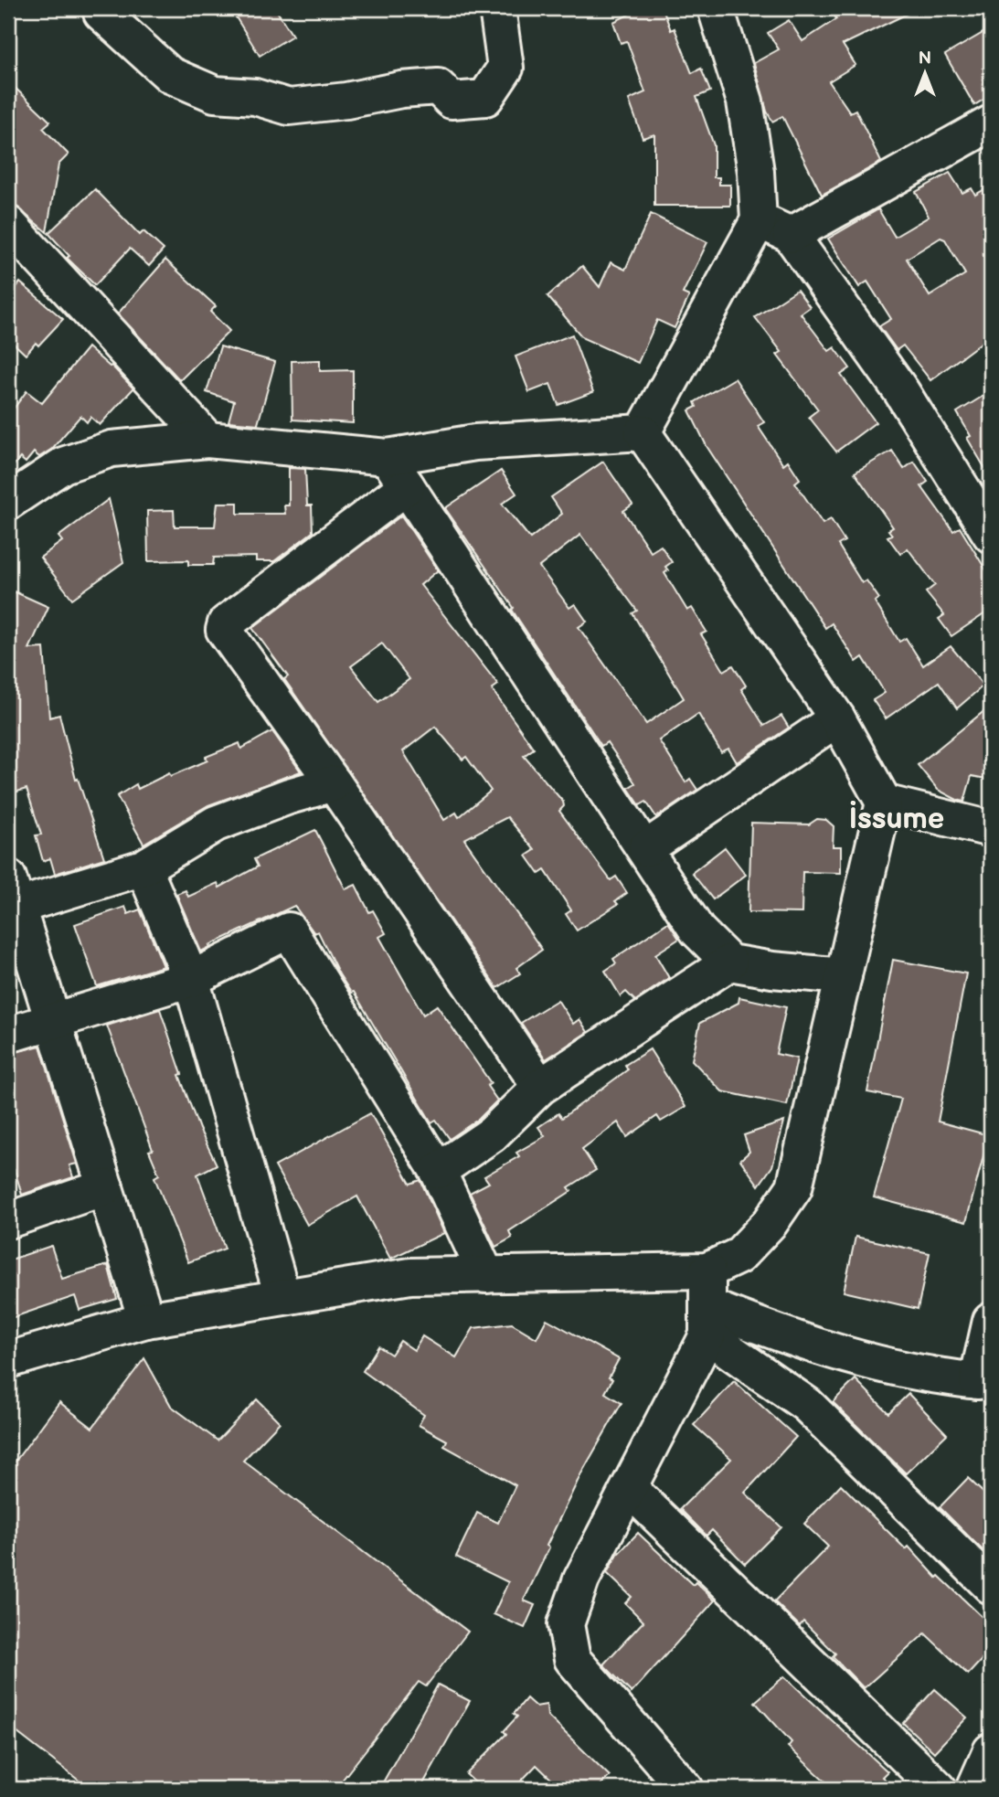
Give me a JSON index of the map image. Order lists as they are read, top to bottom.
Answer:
{
  "districts": ["İssume"],
  "north": "top"
}
